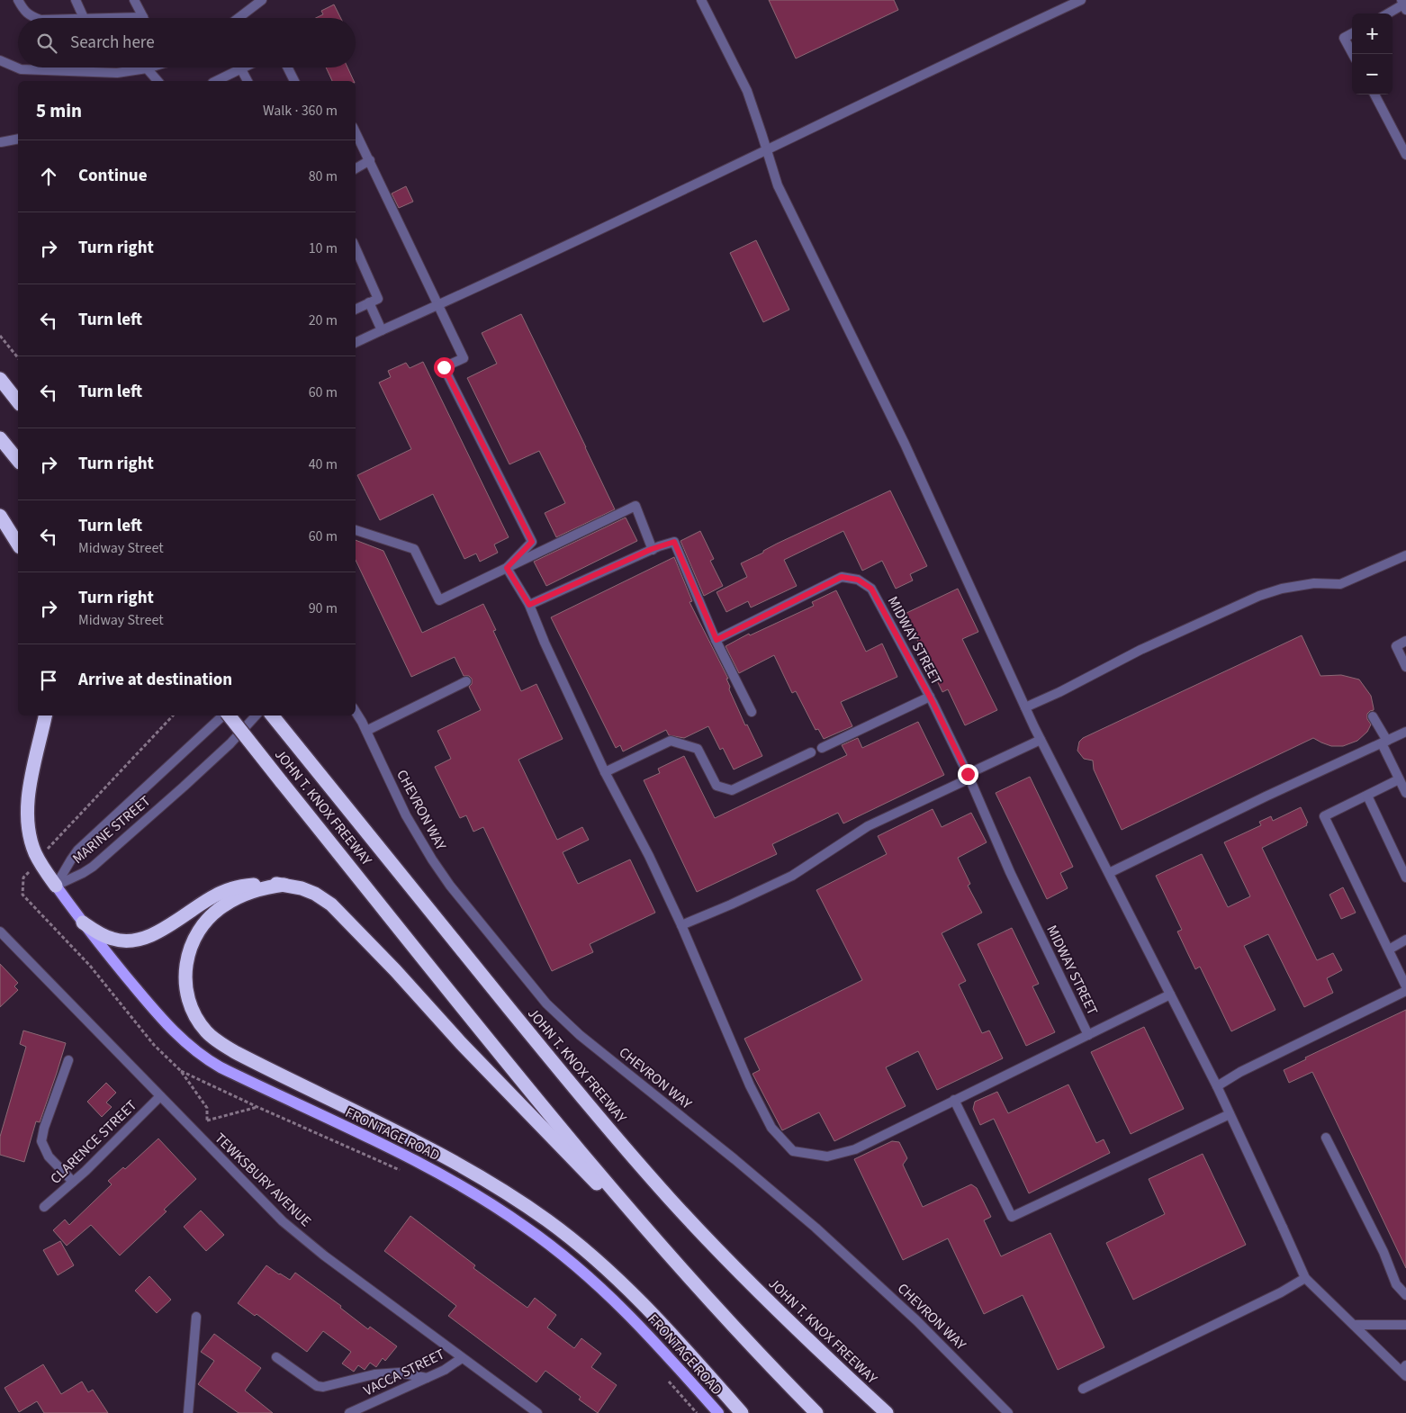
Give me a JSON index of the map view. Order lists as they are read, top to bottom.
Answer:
{
  "streets": {
    "highway": ["JOHN T. KNOX FREEWAY"],
    "main road": ["FRONTAGE ROAD"],
    "street": [
      "MIDWAY STREET",
      "CHEVRON WAY",
      "MARINE STREET",
      "CLARENCE STREET",
      "TEWKSBURY AVENUE",
      "VACCA STREET"
    ]
  },
  "crossings": [
    ["MARINE STREET", "FRONTAGE ROAD"],
    ["CLARENCE STREET", "TEWKSBURY AVENUE"],
    ["TEWKSBURY AVENUE", "VACCA STREET"]
  ],
  "page": {
    "map_buttons": ["+", "−"],
    "search": "Search here",
    "heading": ["5 min", "Walk · 360 m"],
    "list": [
      ["Continue", "80 m"],
      ["Turn right", "10 m"],
      ["Turn left", "20 m"],
      ["Turn left", "60 m"],
      ["Turn right", "40 m"],
      ["Turn left", "Midway Street", "60 m"],
      ["Turn right", "Midway Street", "90 m"],
      "Arrive at destination"
    ]
  }
}
